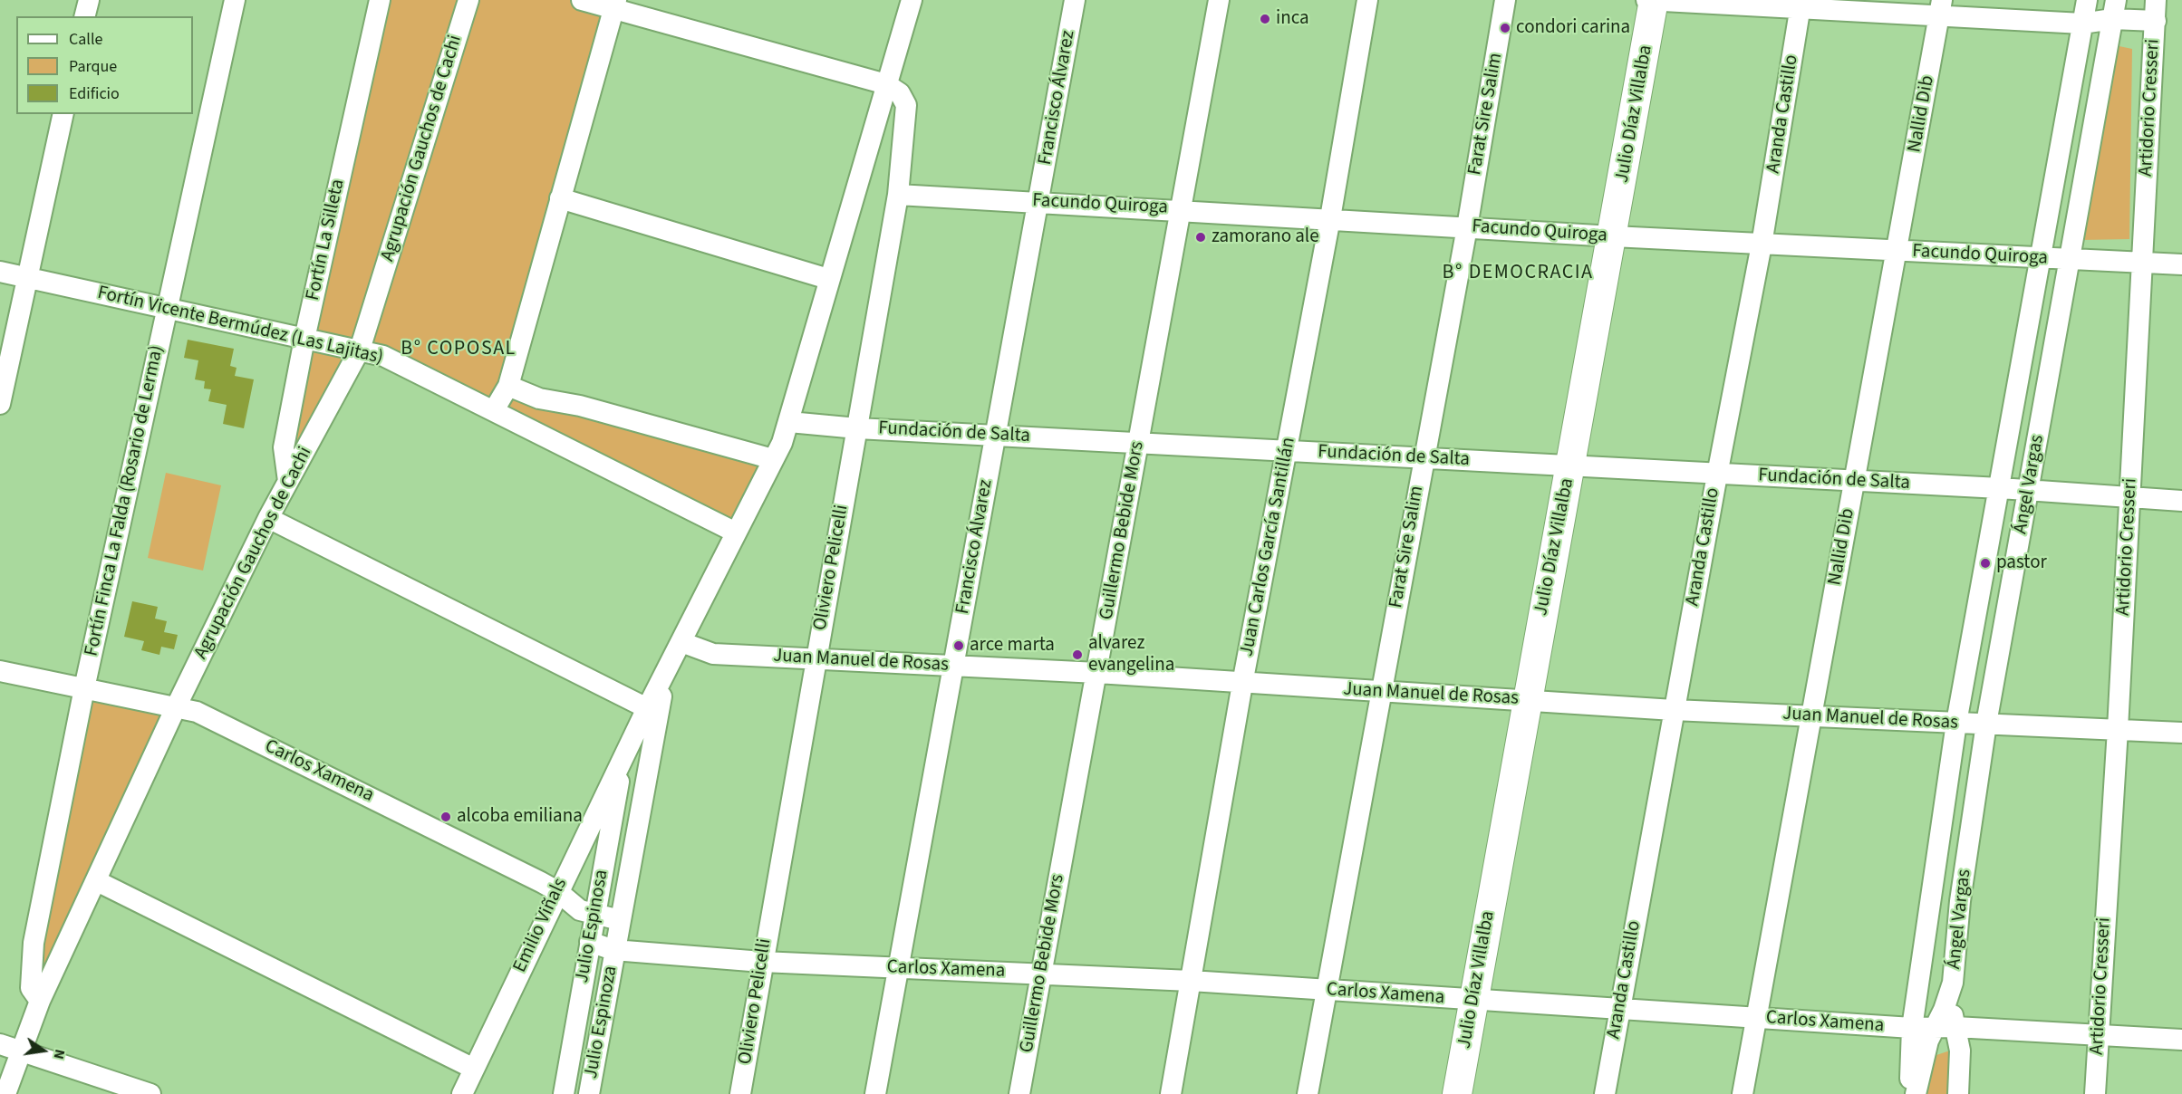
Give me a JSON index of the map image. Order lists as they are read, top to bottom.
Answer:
{
  "streets": {
    "street": [
      "Francisco Álvarez",
      "Artidorio Cresseri",
      "Farat Sire Salim",
      "Julio Díaz Villalba",
      "Aranda Castillo",
      "Nallid Dib",
      "Agrupación Gauchos de Cachi",
      "Facundo Quiroga",
      "Fortín La Silleta",
      "Fortín Vicente Bermúdez (Las Lajitas)",
      "Fundación de Salta",
      "Ángel Vargas",
      "Fortín Finca La Falda (Rosario de Lerma)",
      "Guillermo Bebide Mors",
      "Juan Carlos García Santillán",
      "Oliviero Pelicelli",
      "Juan Manuel de Rosas",
      "Carlos Xamena",
      "Emilio Viñals",
      "Julio Espinosa",
      "Julio Espinoza"
    ]
  },
  "crossings": [
    ["Francisco Álvarez", "Facundo Quiroga"],
    ["Francisco Álvarez", "Fundación de Salta"],
    ["Francisco Álvarez", "Juan Manuel de Rosas"],
    ["Francisco Álvarez", "Carlos Xamena"],
    ["Artidorio Cresseri", "Facundo Quiroga"],
    ["Artidorio Cresseri", "Fundación de Salta"],
    ["Artidorio Cresseri", "Juan Manuel de Rosas"],
    ["Artidorio Cresseri", "Carlos Xamena"],
    ["Farat Sire Salim", "Facundo Quiroga"],
    ["Farat Sire Salim", "Fundación de Salta"],
    ["Farat Sire Salim", "Juan Manuel de Rosas"],
    ["Farat Sire Salim", "Carlos Xamena"],
    ["Julio Díaz Villalba", "Facundo Quiroga"],
    ["Julio Díaz Villalba", "Fundación de Salta"],
    ["Julio Díaz Villalba", "Juan Manuel de Rosas"],
    ["Julio Díaz Villalba", "Carlos Xamena"],
    ["Aranda Castillo", "Facundo Quiroga"],
    ["Aranda Castillo", "Fundación de Salta"],
    ["Aranda Castillo", "Juan Manuel de Rosas"],
    ["Aranda Castillo", "Carlos Xamena"],
    ["Nallid Dib", "Facundo Quiroga"],
    ["Nallid Dib", "Fundación de Salta"],
    ["Nallid Dib", "Juan Manuel de Rosas"],
    ["Nallid Dib", "Carlos Xamena"],
    ["Agrupación Gauchos de Cachi", "Fortín La Silleta"],
    ["Agrupación Gauchos de Cachi", "Fortín Vicente Bermúdez (Las Lajitas)"],
    ["Agrupación Gauchos de Cachi", "Fortín Finca La Falda (Rosario de Lerma)"],
    ["Agrupación Gauchos de Cachi", "Carlos Xamena"],
    ["Facundo Quiroga", "Ángel Vargas"],
    ["Facundo Quiroga", "Guillermo Bebide Mors"],
    ["Facundo Quiroga", "Juan Carlos García Santillán"],
    ["Facundo Quiroga", "Oliviero Pelicelli"],
    ["Fortín La Silleta", "Fortín Vicente Bermúdez (Las Lajitas)"],
    ["Fortín Vicente Bermúdez (Las Lajitas)", "Fortín Finca La Falda (Rosario de Lerma)"],
    ["Fundación de Salta", "Ángel Vargas"],
    ["Fundación de Salta", "Guillermo Bebide Mors"],
    ["Fundación de Salta", "Juan Carlos García Santillán"],
    ["Fundación de Salta", "Oliviero Pelicelli"],
    ["Ángel Vargas", "Juan Manuel de Rosas"],
    ["Ángel Vargas", "Carlos Xamena"],
    ["Fortín Finca La Falda (Rosario de Lerma)", "Carlos Xamena"],
    ["Guillermo Bebide Mors", "Juan Manuel de Rosas"],
    ["Guillermo Bebide Mors", "Carlos Xamena"],
    ["Juan Carlos García Santillán", "Juan Manuel de Rosas"],
    ["Juan Carlos García Santillán", "Carlos Xamena"],
    ["Oliviero Pelicelli", "Juan Manuel de Rosas"],
    ["Oliviero Pelicelli", "Carlos Xamena"],
    ["Carlos Xamena", "Emilio Viñals"],
    ["Carlos Xamena", "Julio Espinosa"],
    ["Carlos Xamena", "Julio Espinoza"],
    ["Emilio Viñals", "Julio Espinosa"],
    ["Julio Espinosa", "Julio Espinoza"]
  ],
  "districts": ["B° DEMOCRACIA", "B° COPOSAL"],
  "places": [
    "inca",
    "condori carina",
    "zamorano ale",
    "pastor",
    "arce marta",
    "alvarez evangelina",
    "alcoba emiliana"
  ],
  "legend": ["Calle", "Parque", "Edificio"],
  "north": "right"
}
